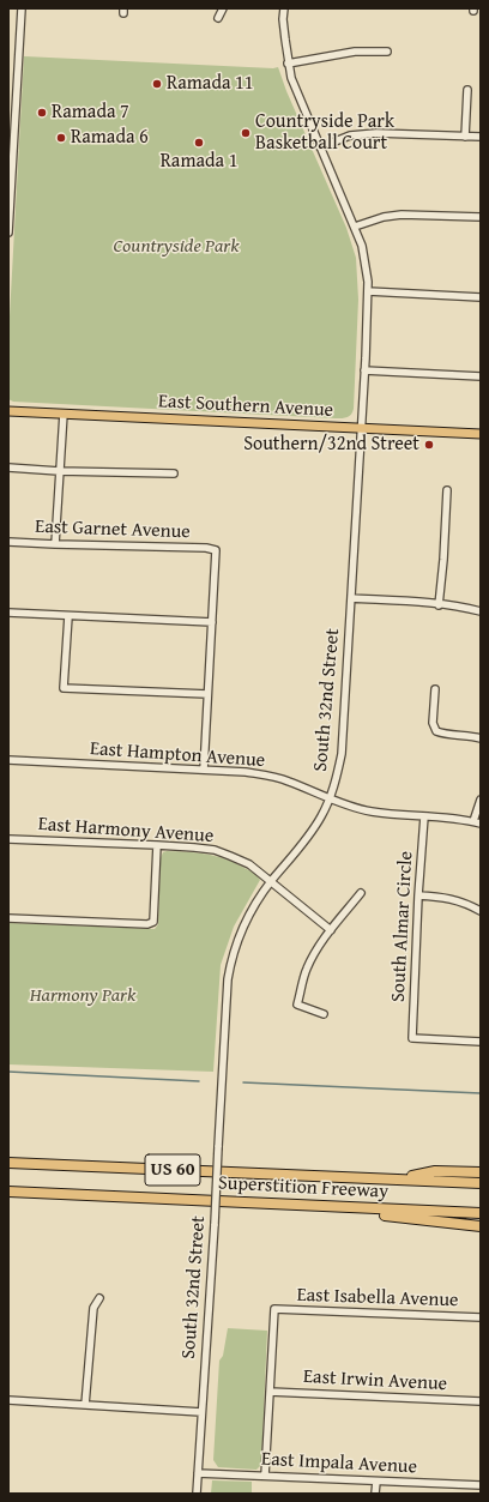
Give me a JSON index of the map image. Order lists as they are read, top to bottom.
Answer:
{
  "streets": {
    "highway": ["US 60", "Superstition Freeway"],
    "main road": ["East Southern Avenue"],
    "street": [
      "East Garnet Avenue",
      "South 32nd Street",
      "East Hampton Avenue",
      "East Harmony Avenue",
      "South Almar Circle",
      "East Isabella Avenue",
      "East Irwin Avenue",
      "East Impala Avenue"
    ]
  },
  "crossings": [
    ["East Southern Avenue", "South 32nd Street"],
    ["South 32nd Street", "East Hampton Avenue"],
    ["South 32nd Street", "East Harmony Avenue"],
    ["South 32nd Street", "East Impala Avenue"],
    ["East Hampton Avenue", "South Almar Circle"],
    ["East Isabella Avenue", "East Irwin Avenue"]
  ],
  "parks": ["Countryside Park", "Harmony Park"],
  "places": [
    "Ramada 11",
    "Ramada 7",
    "Countryside Park Basketball Court",
    "Ramada 6",
    "Ramada 1",
    "Southern/32nd Street"
  ]
}
